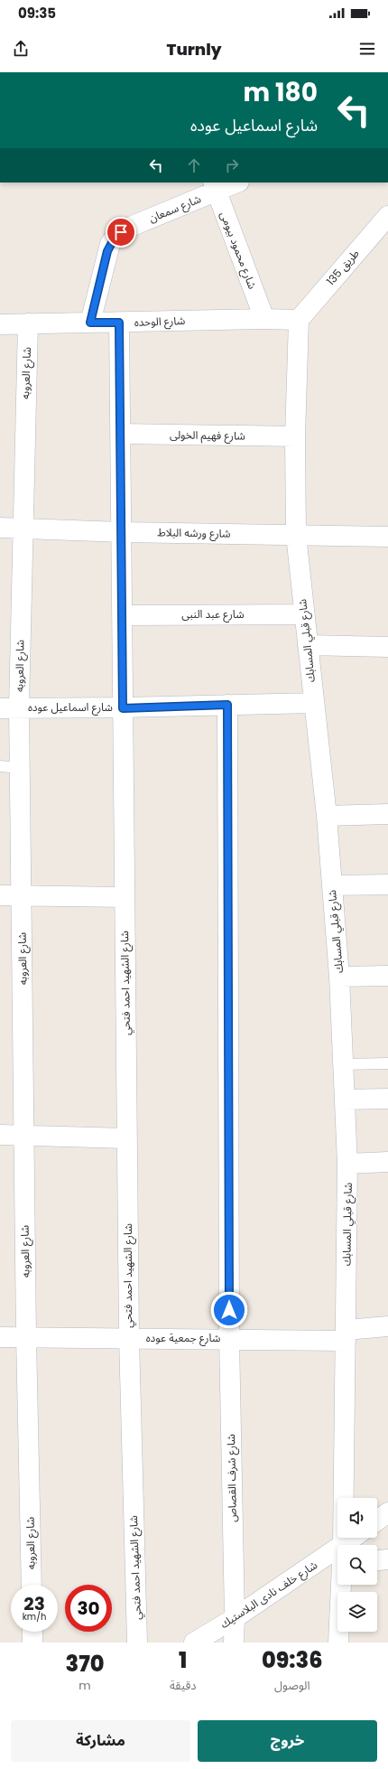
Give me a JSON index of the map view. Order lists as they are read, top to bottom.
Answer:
{
  "streets": {
    "street": [
      "شارع سمعان",
      "شارع محمود بيومى",
      "طريق 135",
      "شارع الوحده",
      "شارع العروبه",
      "شارع فهيم الخولى",
      "شارع ورشه البلاط",
      "شارع عبد النبى",
      "شارع قبلي المسابك",
      "شارع اسماعيل عوده",
      "شارع الشهيد احمد فتحي",
      "شارع جمعية عوده",
      "شارع شرف القصاص",
      "شارع خلف نادى البلاستيك"
    ]
  },
  "crossings": [
    ["شارع سمعان", "شارع محمود بيومى"],
    ["شارع سمعان", "شارع الوحده"],
    ["شارع محمود بيومى", "شارع الوحده"],
    ["طريق 135", "شارع الوحده"],
    ["طريق 135", "شارع قبلي المسابك"],
    ["شارع الوحده", "شارع العروبه"],
    ["شارع الوحده", "شارع قبلي المسابك"],
    ["شارع الوحده", "شارع الشهيد احمد فتحي"],
    ["شارع العروبه", "شارع ورشه البلاط"],
    ["شارع العروبه", "شارع اسماعيل عوده"],
    ["شارع العروبه", "شارع جمعية عوده"],
    ["شارع فهيم الخولى", "شارع قبلي المسابك"],
    ["شارع فهيم الخولى", "شارع الشهيد احمد فتحي"],
    ["شارع ورشه البلاط", "شارع قبلي المسابك"],
    ["شارع ورشه البلاط", "شارع الشهيد احمد فتحي"],
    ["شارع عبد النبى", "شارع قبلي المسابك"],
    ["شارع عبد النبى", "شارع الشهيد احمد فتحي"],
    ["شارع قبلي المسابك", "شارع اسماعيل عوده"],
    ["شارع قبلي المسابك", "شارع جمعية عوده"],
    ["شارع اسماعيل عوده", "شارع الشهيد احمد فتحي"],
    ["شارع اسماعيل عوده", "شارع شرف القصاص"],
    ["شارع الشهيد احمد فتحي", "شارع جمعية عوده"],
    ["شارع جمعية عوده", "شارع شرف القصاص"],
    ["شارع شرف القصاص", "شارع خلف نادى البلاستيك"]
  ],
  "page": {
    "status": "09:35",
    "header": "Turnly",
    "turn": ["180 m", "شارع اسماعيل عوده"],
    "speed": "23 km/h",
    "limit": "30",
    "eta": [
      "09:36",
      "الوصول",
      "1",
      "دقيقة",
      "370",
      "m"
    ],
    "buttons": ["خروج", "مشاركة"]
  }
}
